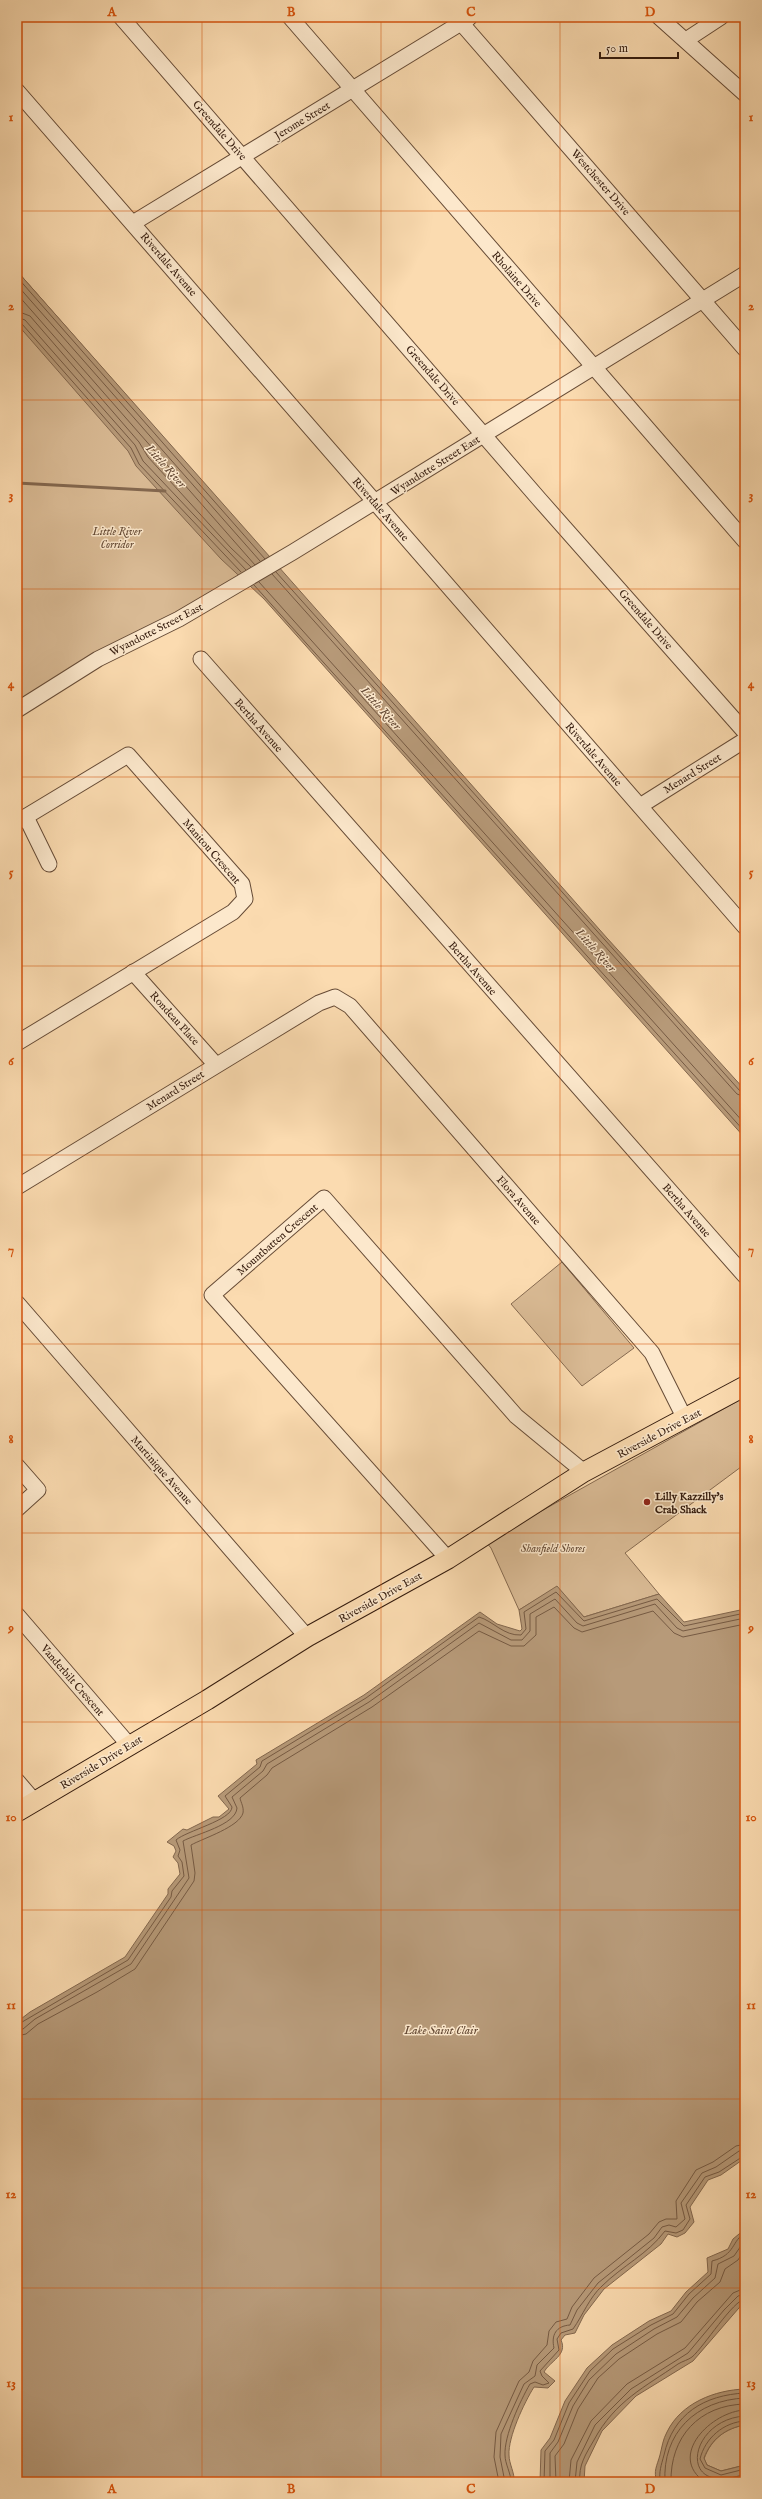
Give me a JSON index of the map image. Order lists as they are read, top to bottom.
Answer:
{
  "streets": {
    "main road": ["Riverside Drive East"],
    "street": [
      "Jerome Street",
      "Greendale Drive",
      "Westchester Drive",
      "Riverdale Avenue",
      "Rholaine Drive",
      "Wyandotte Street East",
      "Bertha Avenue",
      "Menard Street",
      "Manitou Crescent",
      "Rondeau Place",
      "Flora Avenue",
      "Mountbatten Crescent",
      "Martinique Avenue",
      "Vanderbilt Crescent"
    ]
  },
  "crossings": [
    ["Jerome Street", "Greendale Drive"],
    ["Jerome Street", "Westchester Drive"],
    ["Jerome Street", "Riverdale Avenue"],
    ["Jerome Street", "Rholaine Drive"],
    ["Greendale Drive", "Wyandotte Street East"],
    ["Westchester Drive", "Wyandotte Street East"],
    ["Riverdale Avenue", "Wyandotte Street East"],
    ["Riverdale Avenue", "Menard Street"],
    ["Rholaine Drive", "Wyandotte Street East"],
    ["Menard Street", "Rondeau Place"],
    ["Menard Street", "Flora Avenue"],
    ["Manitou Crescent", "Rondeau Place"],
    ["Flora Avenue", "Riverside Drive East"],
    ["Mountbatten Crescent", "Riverside Drive East"],
    ["Riverside Drive East", "Martinique Avenue"],
    ["Riverside Drive East", "Vanderbilt Crescent"]
  ],
  "water": ["Little River", "Lake Saint Clair"],
  "parks": ["Little River Corridor", "Shanfield Shores"],
  "places": ["Lilly Kazzilly's Crab Shack"],
  "scale_bar": "50 m",
  "grid": {
    "columns": [
      "A",
      "B",
      "C",
      "D"
    ],
    "rows": [
      "1",
      "2",
      "3",
      "4",
      "5",
      "6",
      "7",
      "8",
      "9",
      "10",
      "11",
      "12",
      "13"
    ]
  }
}
